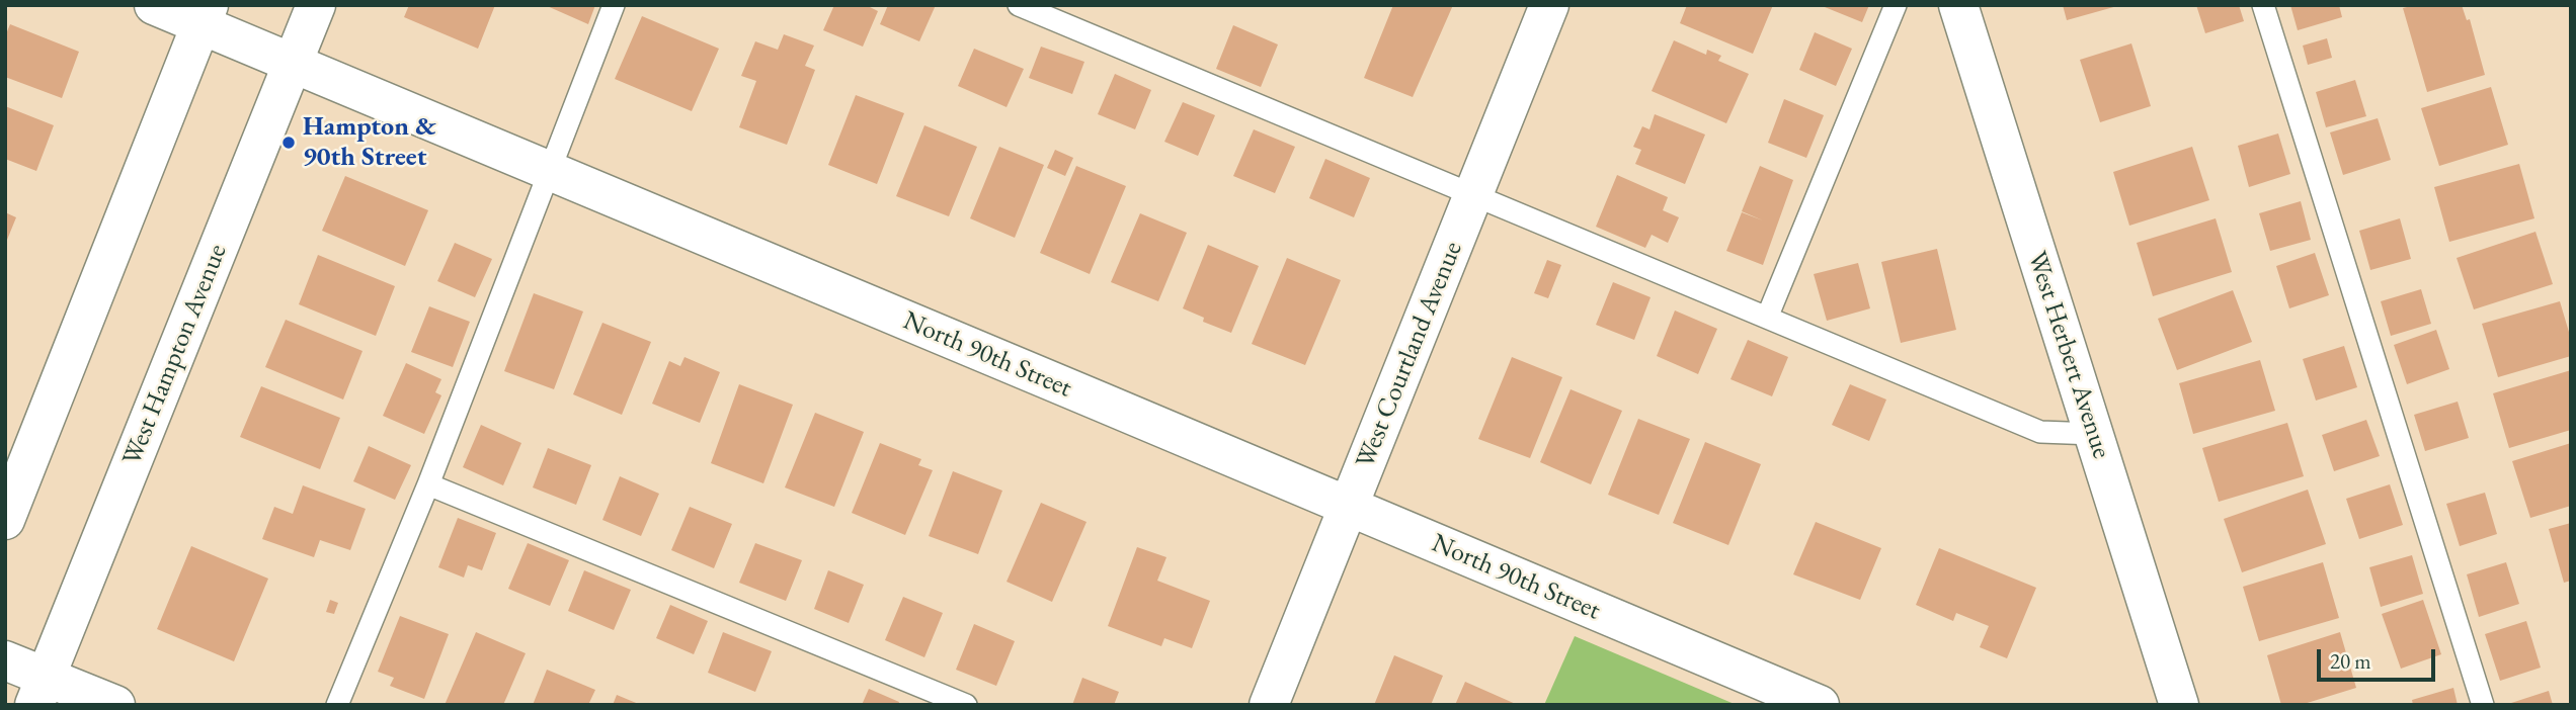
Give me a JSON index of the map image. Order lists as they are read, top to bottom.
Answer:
{
  "streets": {
    "street": [
      "West Hampton Avenue",
      "North 90th Street",
      "West Courtland Avenue",
      "West Herbert Avenue"
    ]
  },
  "crossings": [
    ["West Hampton Avenue", "North 90th Street"],
    ["North 90th Street", "West Courtland Avenue"]
  ],
  "places": ["Hampton & 90th Street"],
  "scale_bar": "20 m"
}
